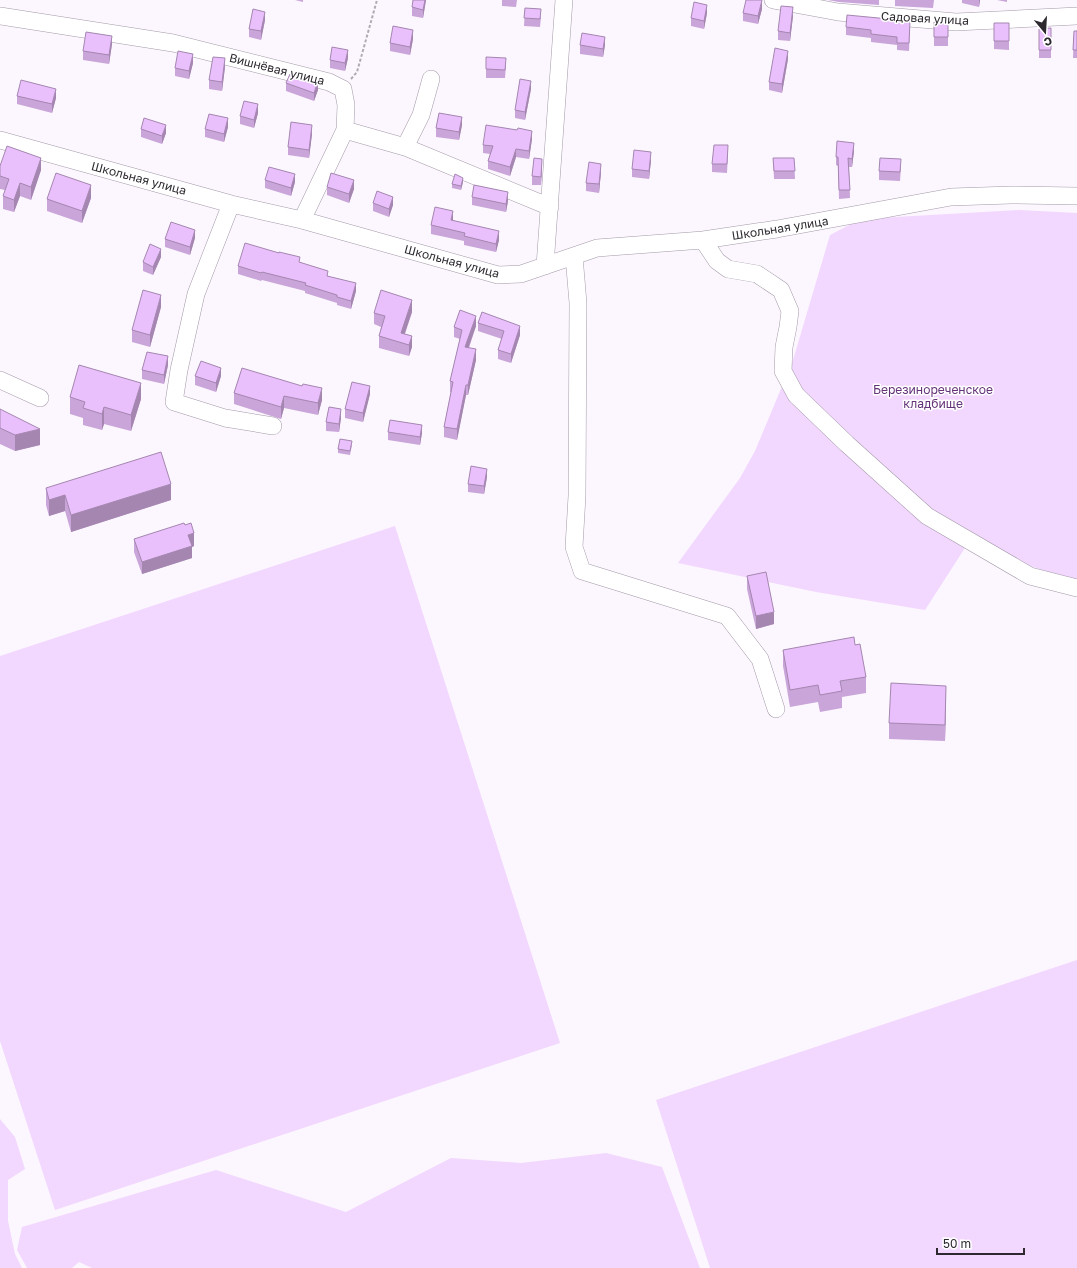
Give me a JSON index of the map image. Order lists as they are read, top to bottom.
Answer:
{
  "streets": {
    "street": ["Садовая улица", "Вишнёвая улица", "Школьная улица"]
  },
  "parks": ["Березинореченское кладбище"],
  "scale_bar": "50 m",
  "north": "bottom"
}
